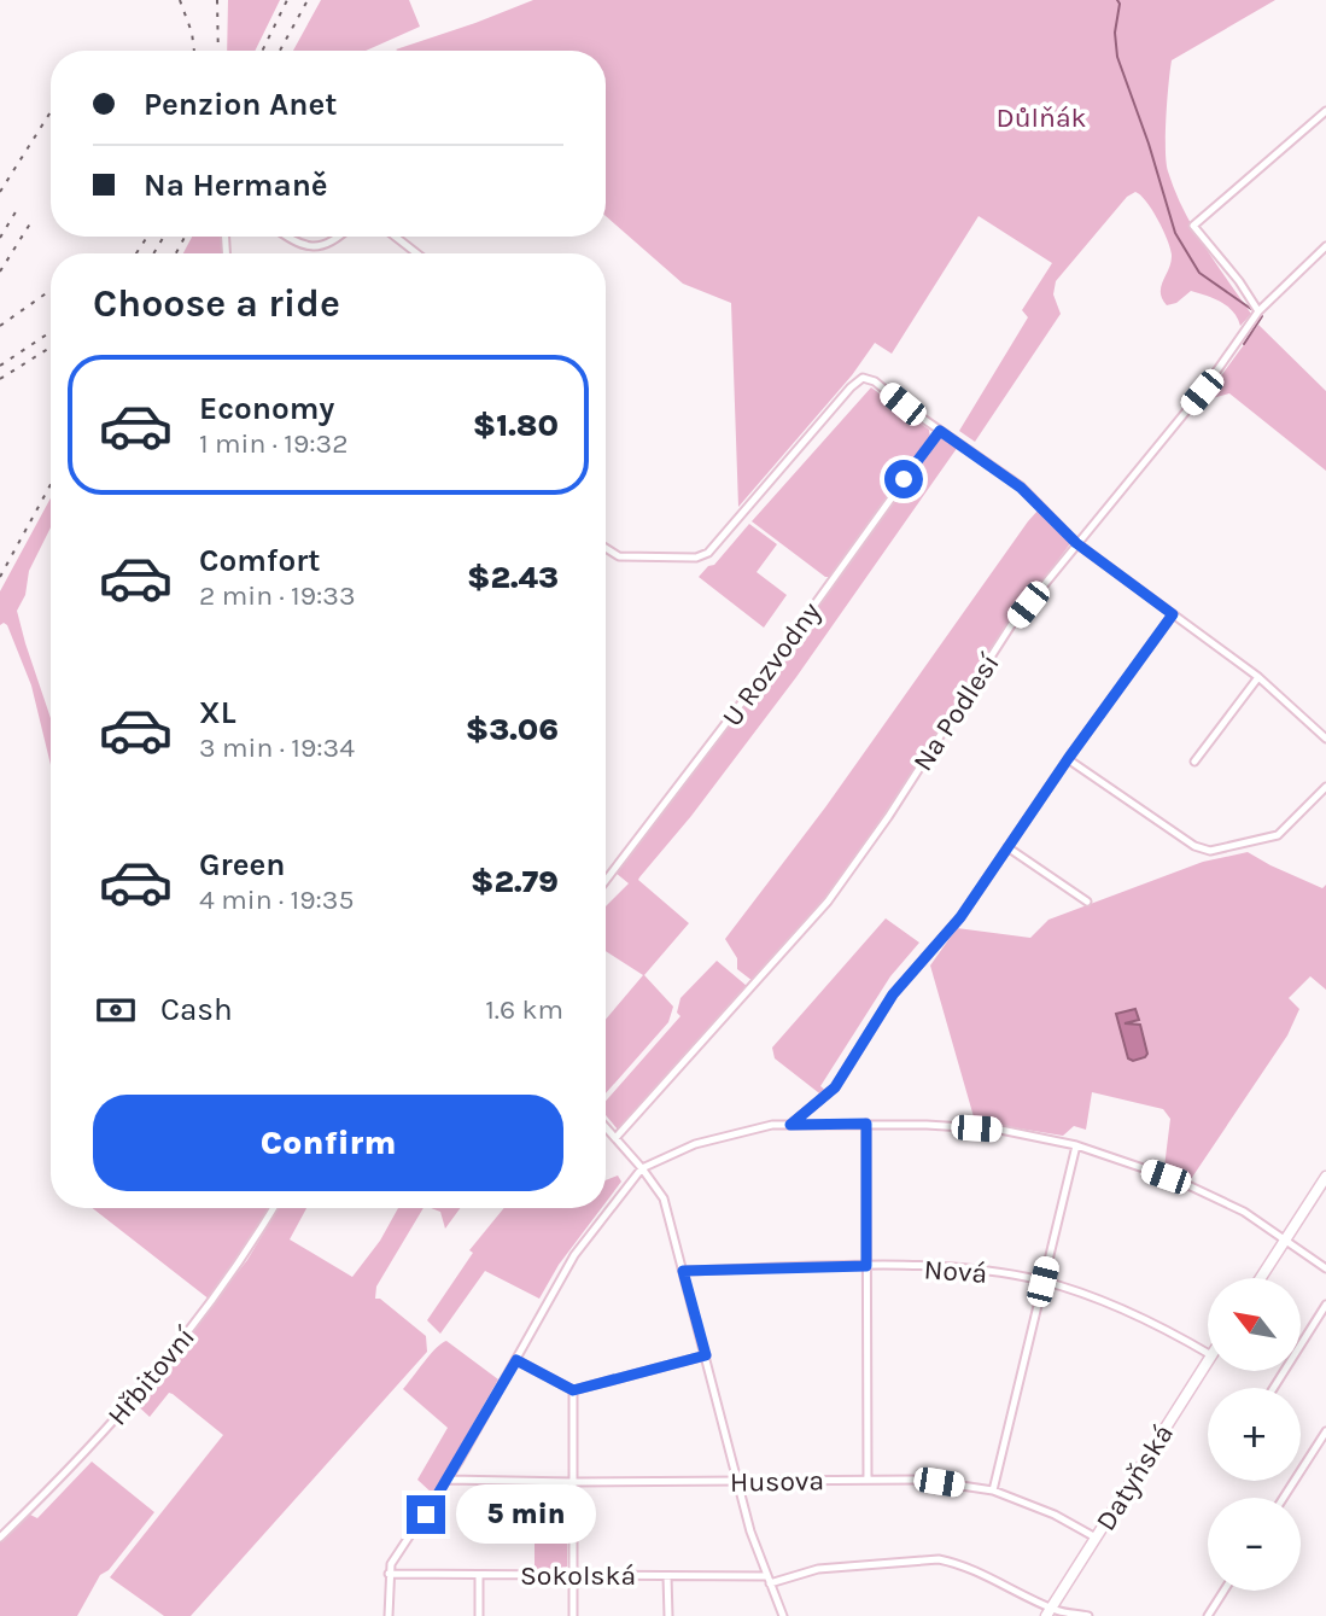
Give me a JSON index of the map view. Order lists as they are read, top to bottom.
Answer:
{
  "streets": {
    "main road": ["Datyňská"],
    "street": [
      "U Rozvodny",
      "Na Podlesí",
      "Nová",
      "Hřbitovní",
      "Husova",
      "Sokolská"
    ]
  },
  "crossings": [
    ["Datyňská", "Husova"],
    ["Datyňská", "Sokolská"]
  ],
  "parks": ["Důlňák"],
  "north": "top left",
  "page": {
    "banner": ["Penzion Anet", "Na Hermaně"],
    "heading": "Choose a ride",
    "list": [
      {
        "name": "Economy",
        "note": "1 min · 19:32",
        "value": "$1.80"
      },
      {
        "name": "Comfort",
        "note": "2 min · 19:33",
        "value": "$2.43"
      },
      {
        "name": "XL",
        "note": "3 min · 19:34",
        "value": "$3.06"
      },
      {
        "name": "Green",
        "note": "4 min · 19:35",
        "value": "$2.79"
      }
    ],
    "pay": ["Cash", "1.6 km"],
    "buttons": "Confirm",
    "map_buttons": ["+", "−"],
    "bubble": "5 min"
  }
}
